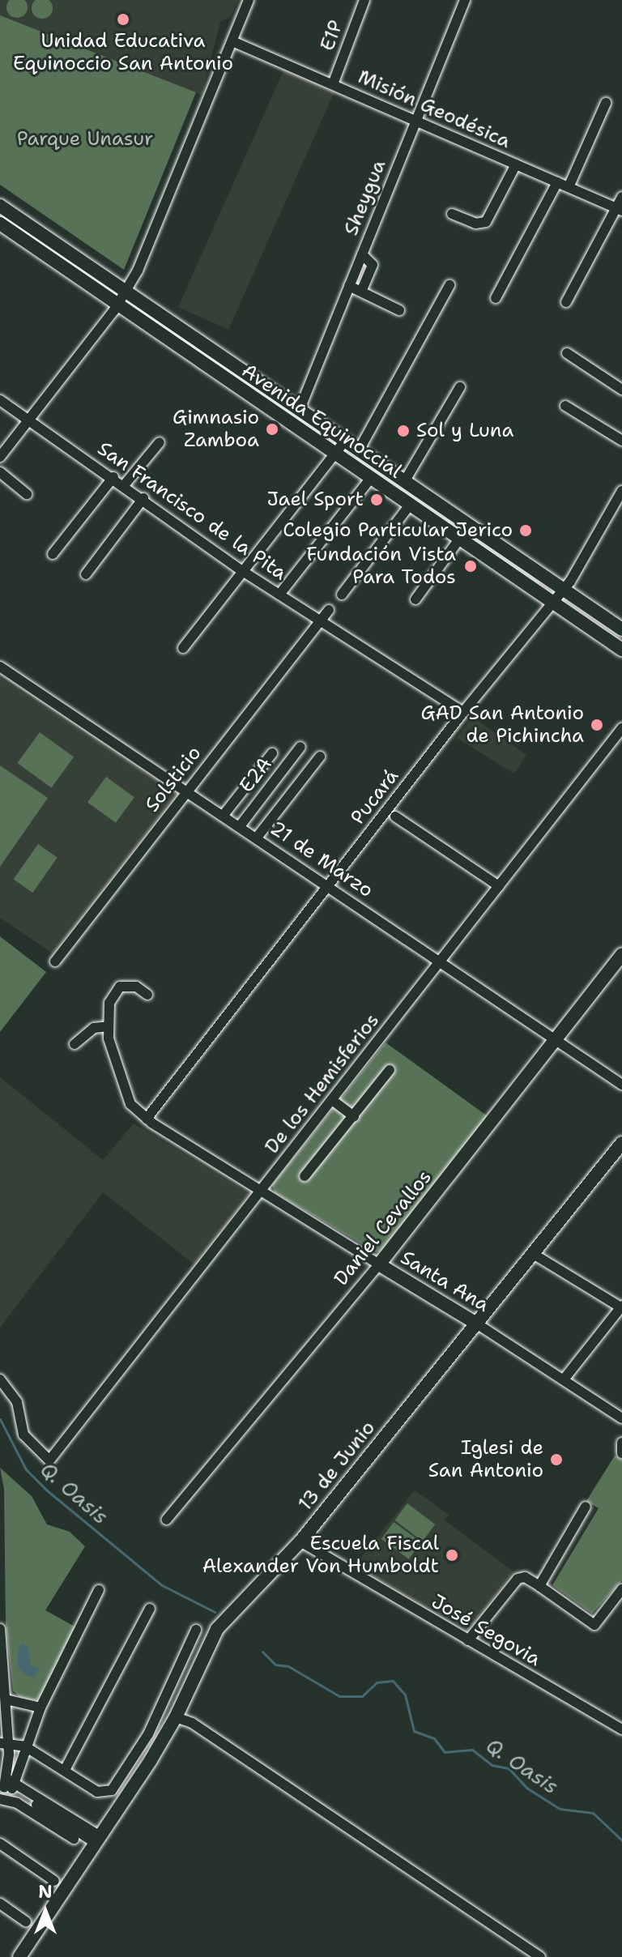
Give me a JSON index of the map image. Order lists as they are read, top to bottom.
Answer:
{
  "streets": {
    "main road": [
      "Avenida Equinoccial",
      "Daniel Cevallos",
      "Santa Ana",
      "13 de Junio"
    ],
    "street": [
      "E1P",
      "Misión Geodésica",
      "Sheygua",
      "San Francisco de la Pita",
      "E2A",
      "Solsticio",
      "Pucará",
      "21 de Marzo",
      "De los Hemisferios",
      "José Segovia"
    ]
  },
  "crossings": [
    ["E1P", "Misión Geodésica"],
    ["Misión Geodésica", "Sheygua"],
    ["Sheygua", "Avenida Equinoccial"],
    ["Avenida Equinoccial", "Pucará"],
    ["San Francisco de la Pita", "Solsticio"],
    ["San Francisco de la Pita", "Pucará"],
    ["E2A", "21 de Marzo"],
    ["Solsticio", "21 de Marzo"],
    ["Pucará", "21 de Marzo"],
    ["Pucará", "Santa Ana"],
    ["21 de Marzo", "De los Hemisferios"],
    ["21 de Marzo", "Daniel Cevallos"],
    ["De los Hemisferios", "Santa Ana"],
    ["Daniel Cevallos", "Santa Ana"],
    ["Santa Ana", "13 de Junio"],
    ["13 de Junio", "José Segovia"]
  ],
  "water": ["Q. Oasis"],
  "parks": ["Parque Unasur"],
  "places": [
    "Unidad Educativa Equinoccio San Antonio",
    "Gimnasio Zamboa",
    "Sol y Luna",
    "Jael Sport",
    "Colegio Particular Jerico",
    "Fundación Vista Para Todos",
    "GAD San Antonio de Pichincha",
    "Iglesi de San Antonio",
    "Escuela Fiscal Alexander Von Humboldt"
  ],
  "north": "top"
}
